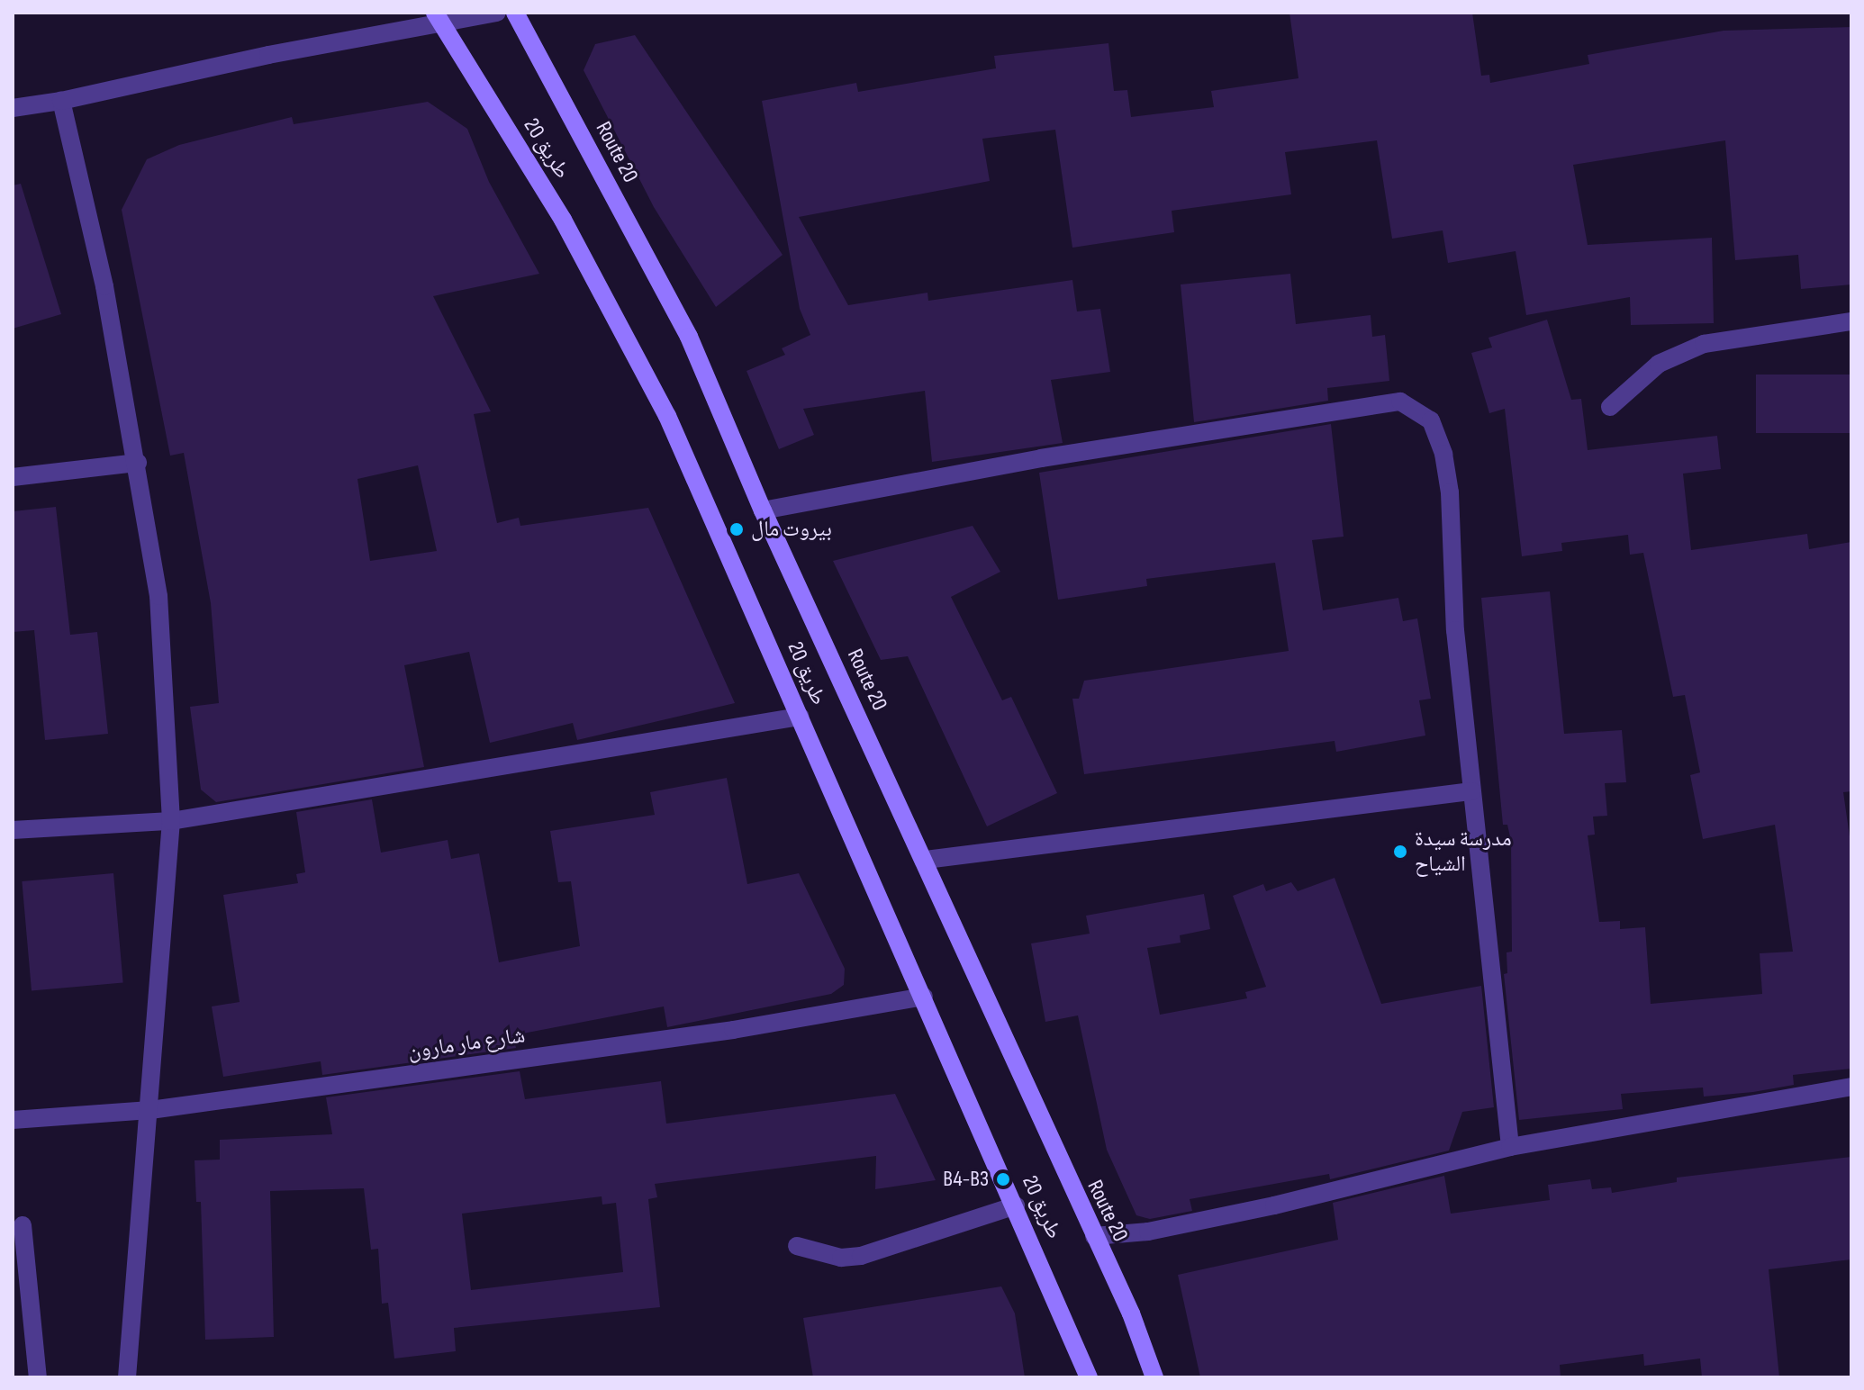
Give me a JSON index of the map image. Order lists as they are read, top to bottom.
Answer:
{
  "streets": {
    "main road": ["طريق 20", "Route 20"],
    "street": ["شارع مار مارون"]
  },
  "crossings": [
    ["طريق 20", "شارع مار مارون"]
  ],
  "places": ["بیروت مال", "مدرسة سيدة الشياح", "B4-B3"]
}
